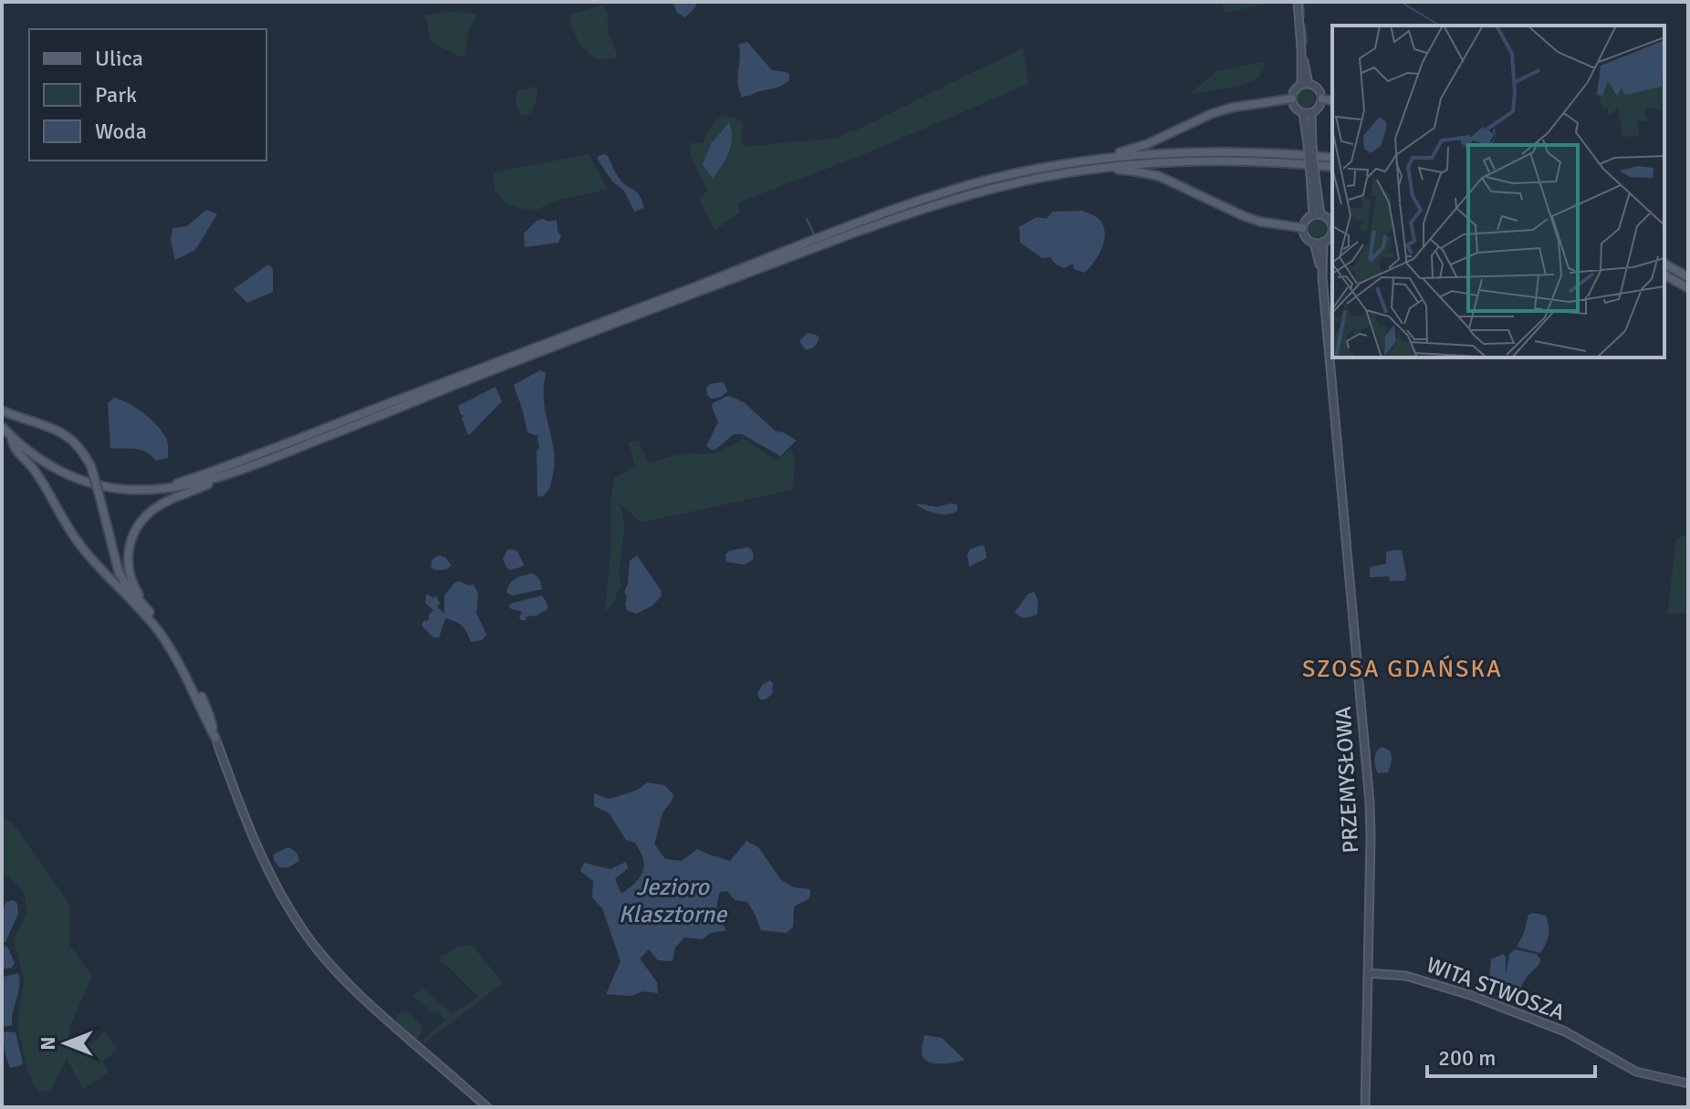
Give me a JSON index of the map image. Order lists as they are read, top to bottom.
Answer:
{
  "streets": {
    "main road": ["PRZEMYSŁOWA", "WITA STWOSZA"]
  },
  "crossings": [
    ["PRZEMYSŁOWA", "WITA STWOSZA"]
  ],
  "districts": ["SZOSA GDAŃSKA"],
  "water": ["Jezioro Klasztorne"],
  "legend": ["Ulica", "Park", "Woda"],
  "scale_bar": "200 m",
  "north": "left"
}
